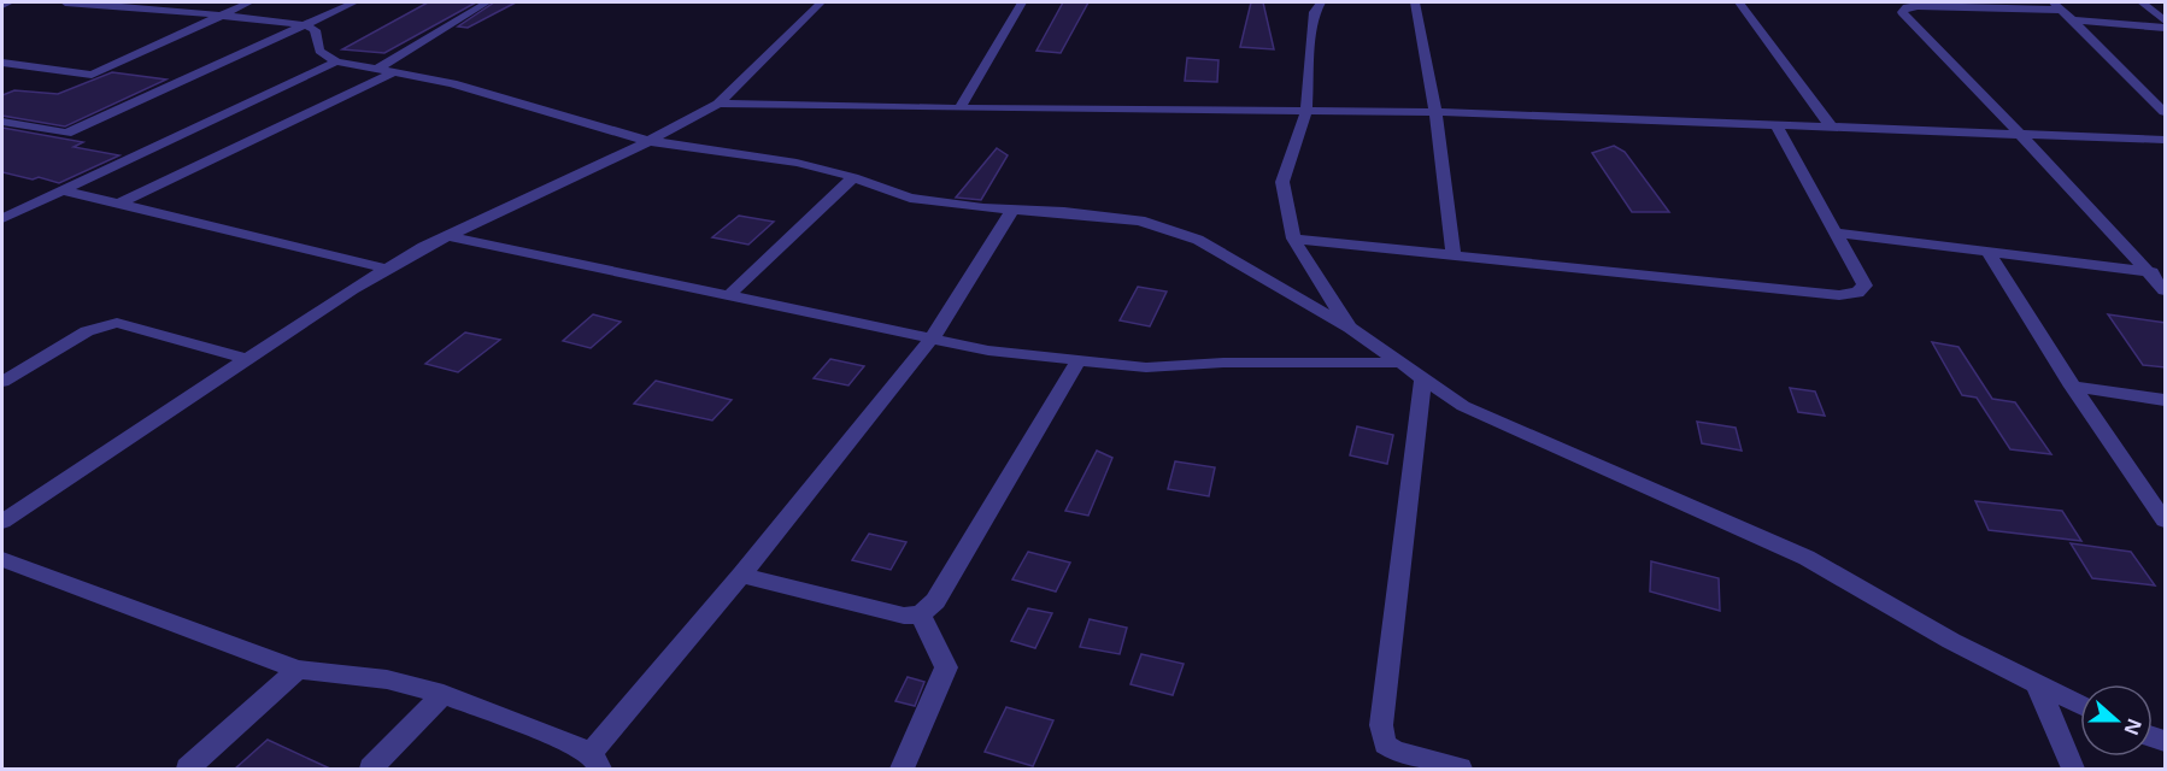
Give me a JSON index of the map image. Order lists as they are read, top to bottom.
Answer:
{
  "north": "right"
}
